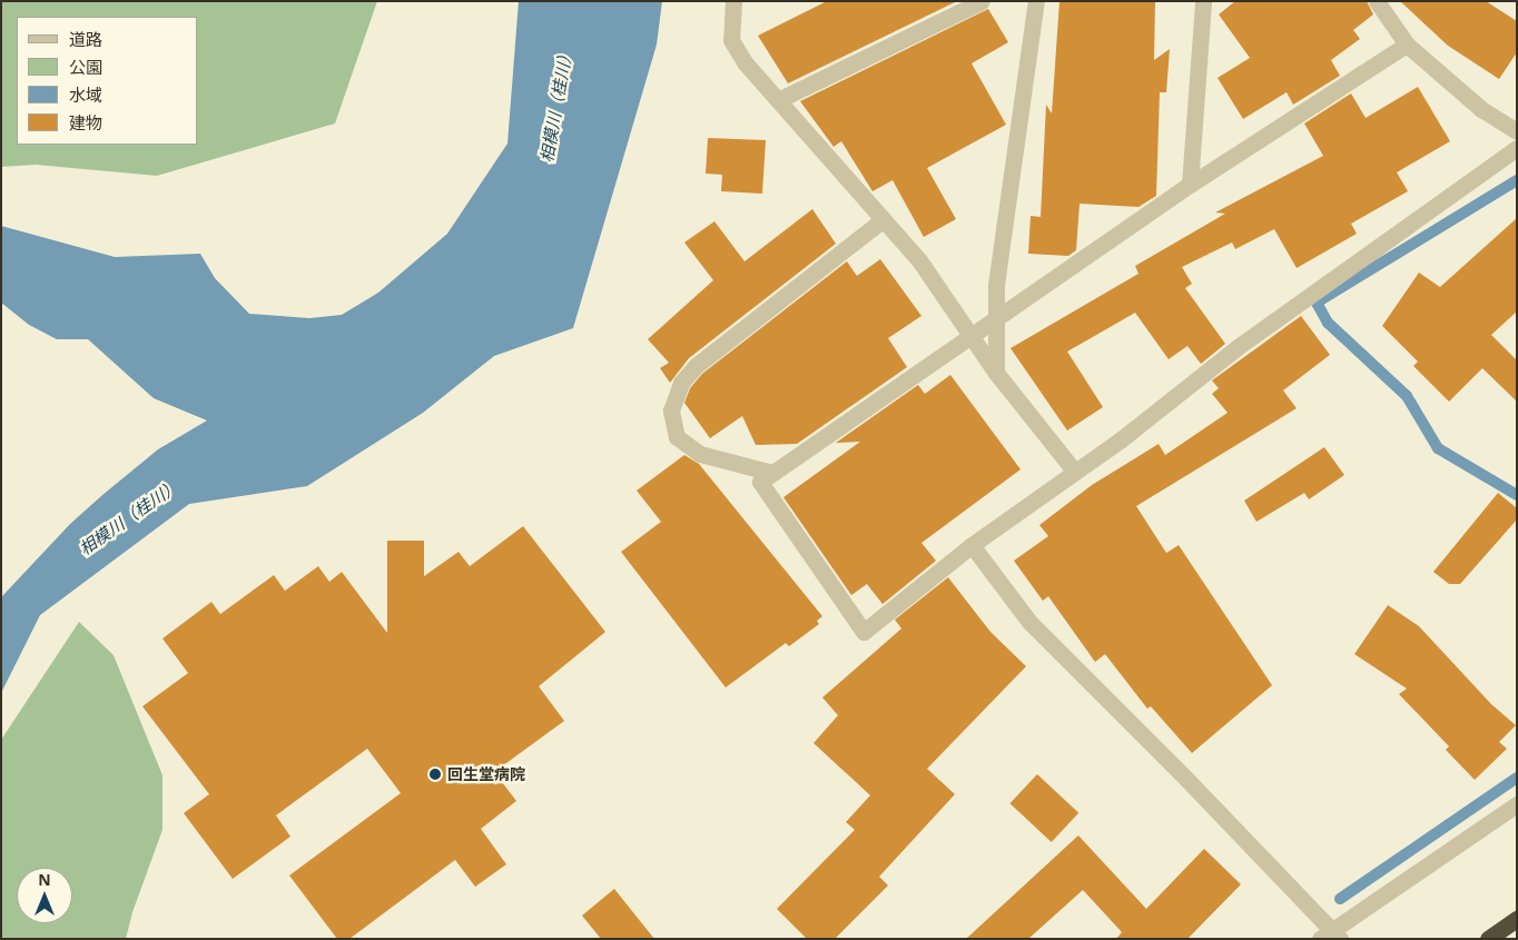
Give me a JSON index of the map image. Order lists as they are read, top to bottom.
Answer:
{
  "water": ["相模川（桂川）"],
  "places": ["回生堂病院"],
  "legend": [
    "道路",
    "公園",
    "水域",
    "建物"
  ],
  "north": "top"
}
